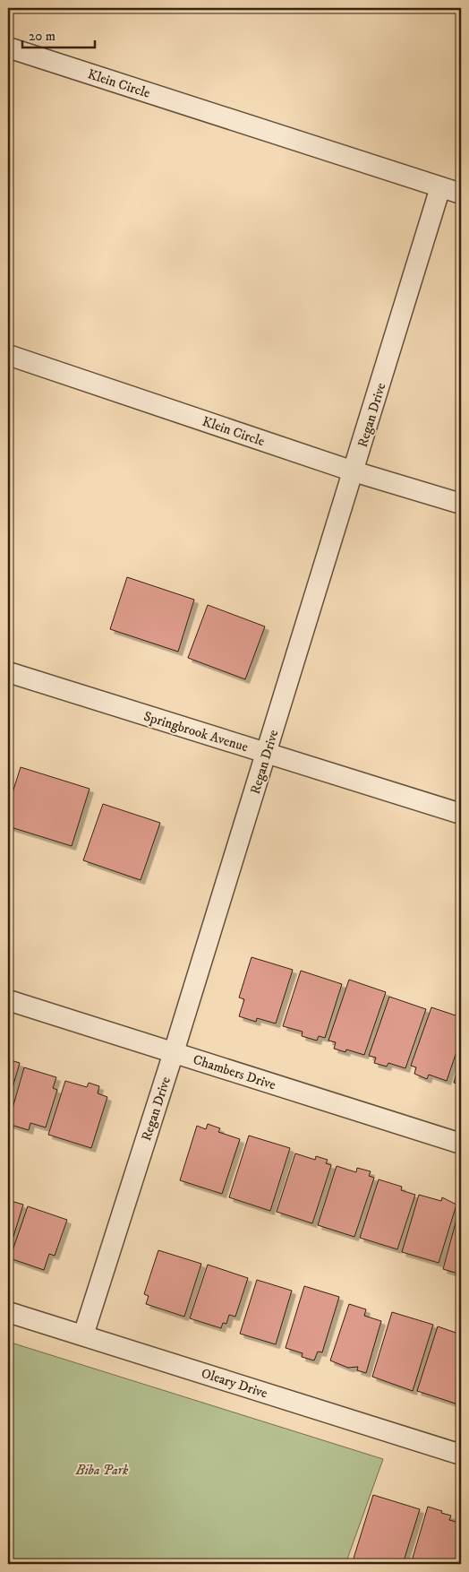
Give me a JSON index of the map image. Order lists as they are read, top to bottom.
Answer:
{
  "streets": {
    "street": [
      "Klein Circle",
      "Regan Drive",
      "Springbrook Avenue",
      "Chambers Drive",
      "Oleary Drive"
    ]
  },
  "crossings": [
    ["Klein Circle", "Regan Drive"],
    ["Regan Drive", "Springbrook Avenue"],
    ["Regan Drive", "Chambers Drive"],
    ["Regan Drive", "Oleary Drive"]
  ],
  "parks": ["Biba Park"],
  "scale_bar": "20 m"
}
